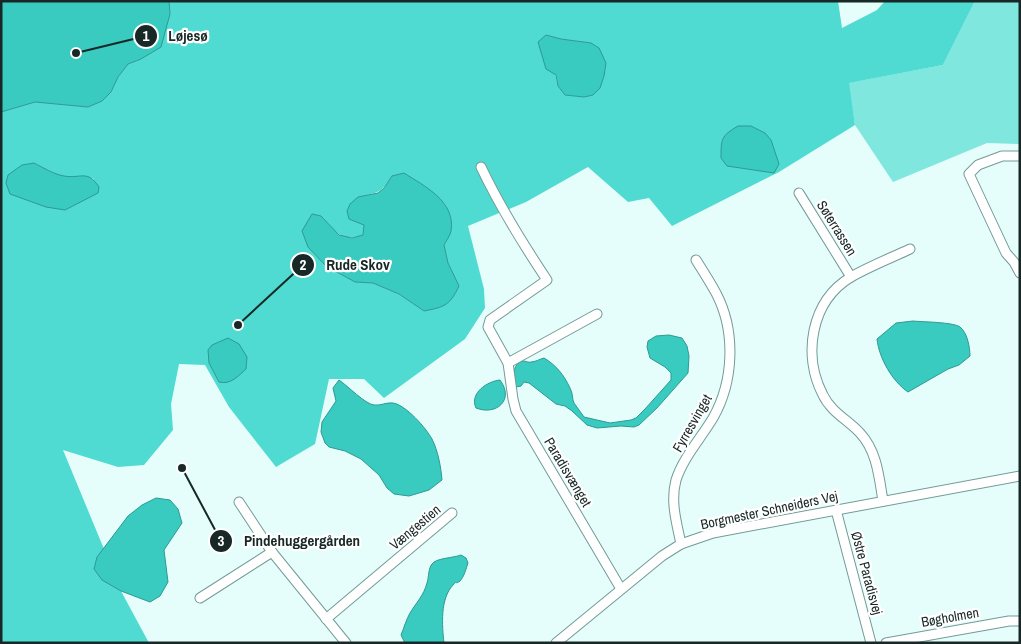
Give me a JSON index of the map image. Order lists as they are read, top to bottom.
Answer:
{
  "streets": {
    "street": [
      "Søterrassen",
      "Fyrresvinget",
      "Paradisvænget",
      "Borgmester Schneiders Vej",
      "Vængestien",
      "Østre Paradisvej",
      "Bøgholmen"
    ]
  },
  "crossings": [
    ["Søterrassen", "Borgmester Schneiders Vej"],
    ["Fyrresvinget", "Borgmester Schneiders Vej"],
    ["Paradisvænget", "Borgmester Schneiders Vej"],
    ["Borgmester Schneiders Vej", "Østre Paradisvej"]
  ],
  "places": ["Løjesø", "Rude Skov", "Pindehuggergården"]
}
